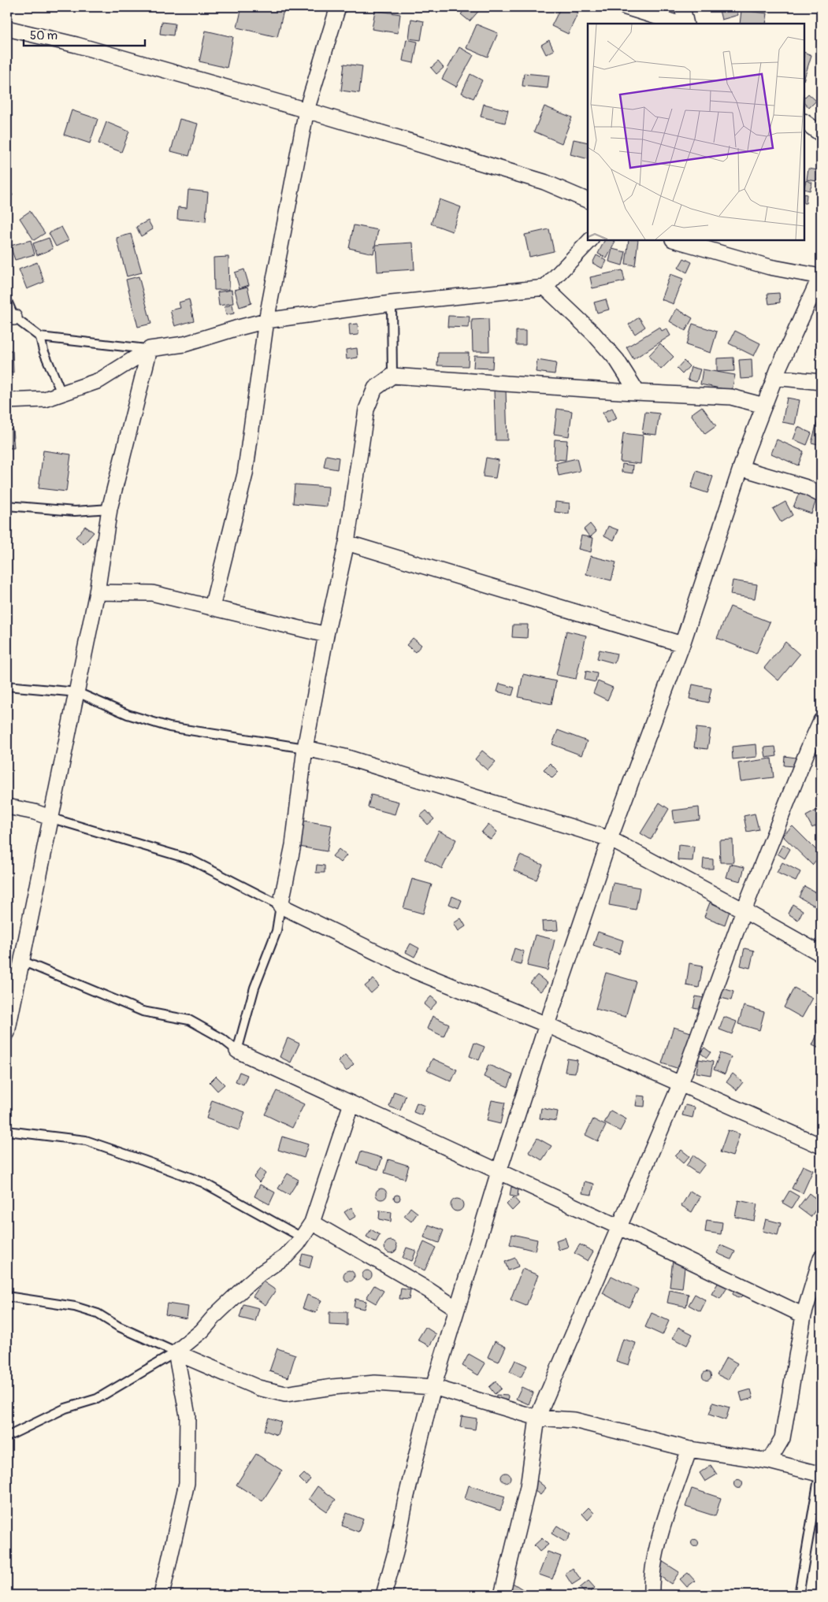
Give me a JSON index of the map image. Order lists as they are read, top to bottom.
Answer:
{
  "scale_bar": "50 m"
}
